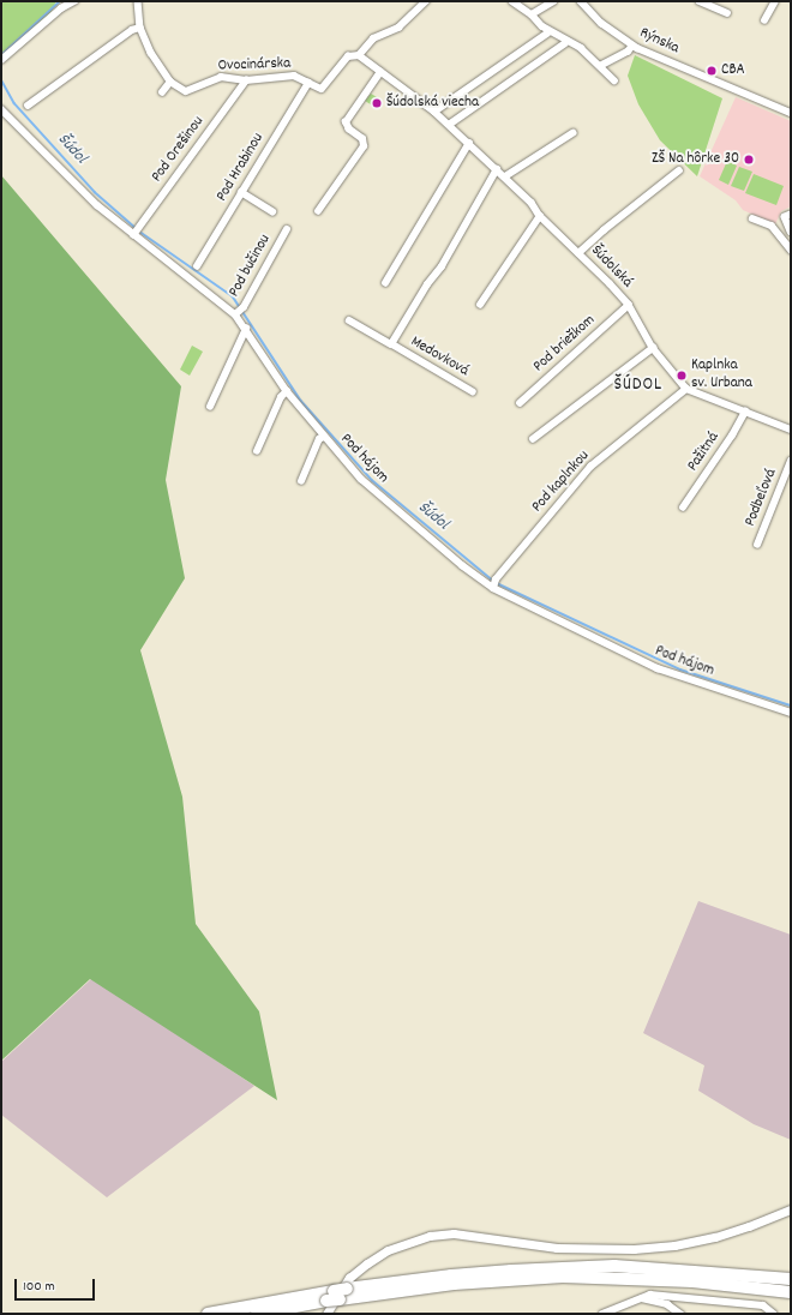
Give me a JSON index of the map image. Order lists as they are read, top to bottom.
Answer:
{
  "streets": {
    "street": [
      "Rýnska",
      "Ovocinárska",
      "Pod Orešinou",
      "Pod Hrabinou",
      "Pod bučinou",
      "Šúdolská",
      "Pod briežkom",
      "Medovková",
      "Pažitná",
      "Pod hájom",
      "Pod kaplnkou",
      "Podbeľová"
    ]
  },
  "crossings": [
    ["Ovocinárska", "Pod Orešinou"],
    ["Ovocinárska", "Pod Hrabinou"],
    ["Ovocinárska", "Šúdolská"],
    ["Pod Orešinou", "Pod hájom"],
    ["Pod bučinou", "Pod hájom"],
    ["Šúdolská", "Pod briežkom"],
    ["Šúdolská", "Medovková"],
    ["Šúdolská", "Pažitná"],
    ["Šúdolská", "Pod kaplnkou"],
    ["Pod hájom", "Pod kaplnkou"]
  ],
  "districts": ["ŠÚDOL"],
  "water": ["Šúdol"],
  "places": [
    "CBA",
    "Šúdolská viecha",
    "ZŠ Na hôrke 30",
    "Kaplnka sv. Urbana"
  ],
  "scale_bar": "100 m"
}
